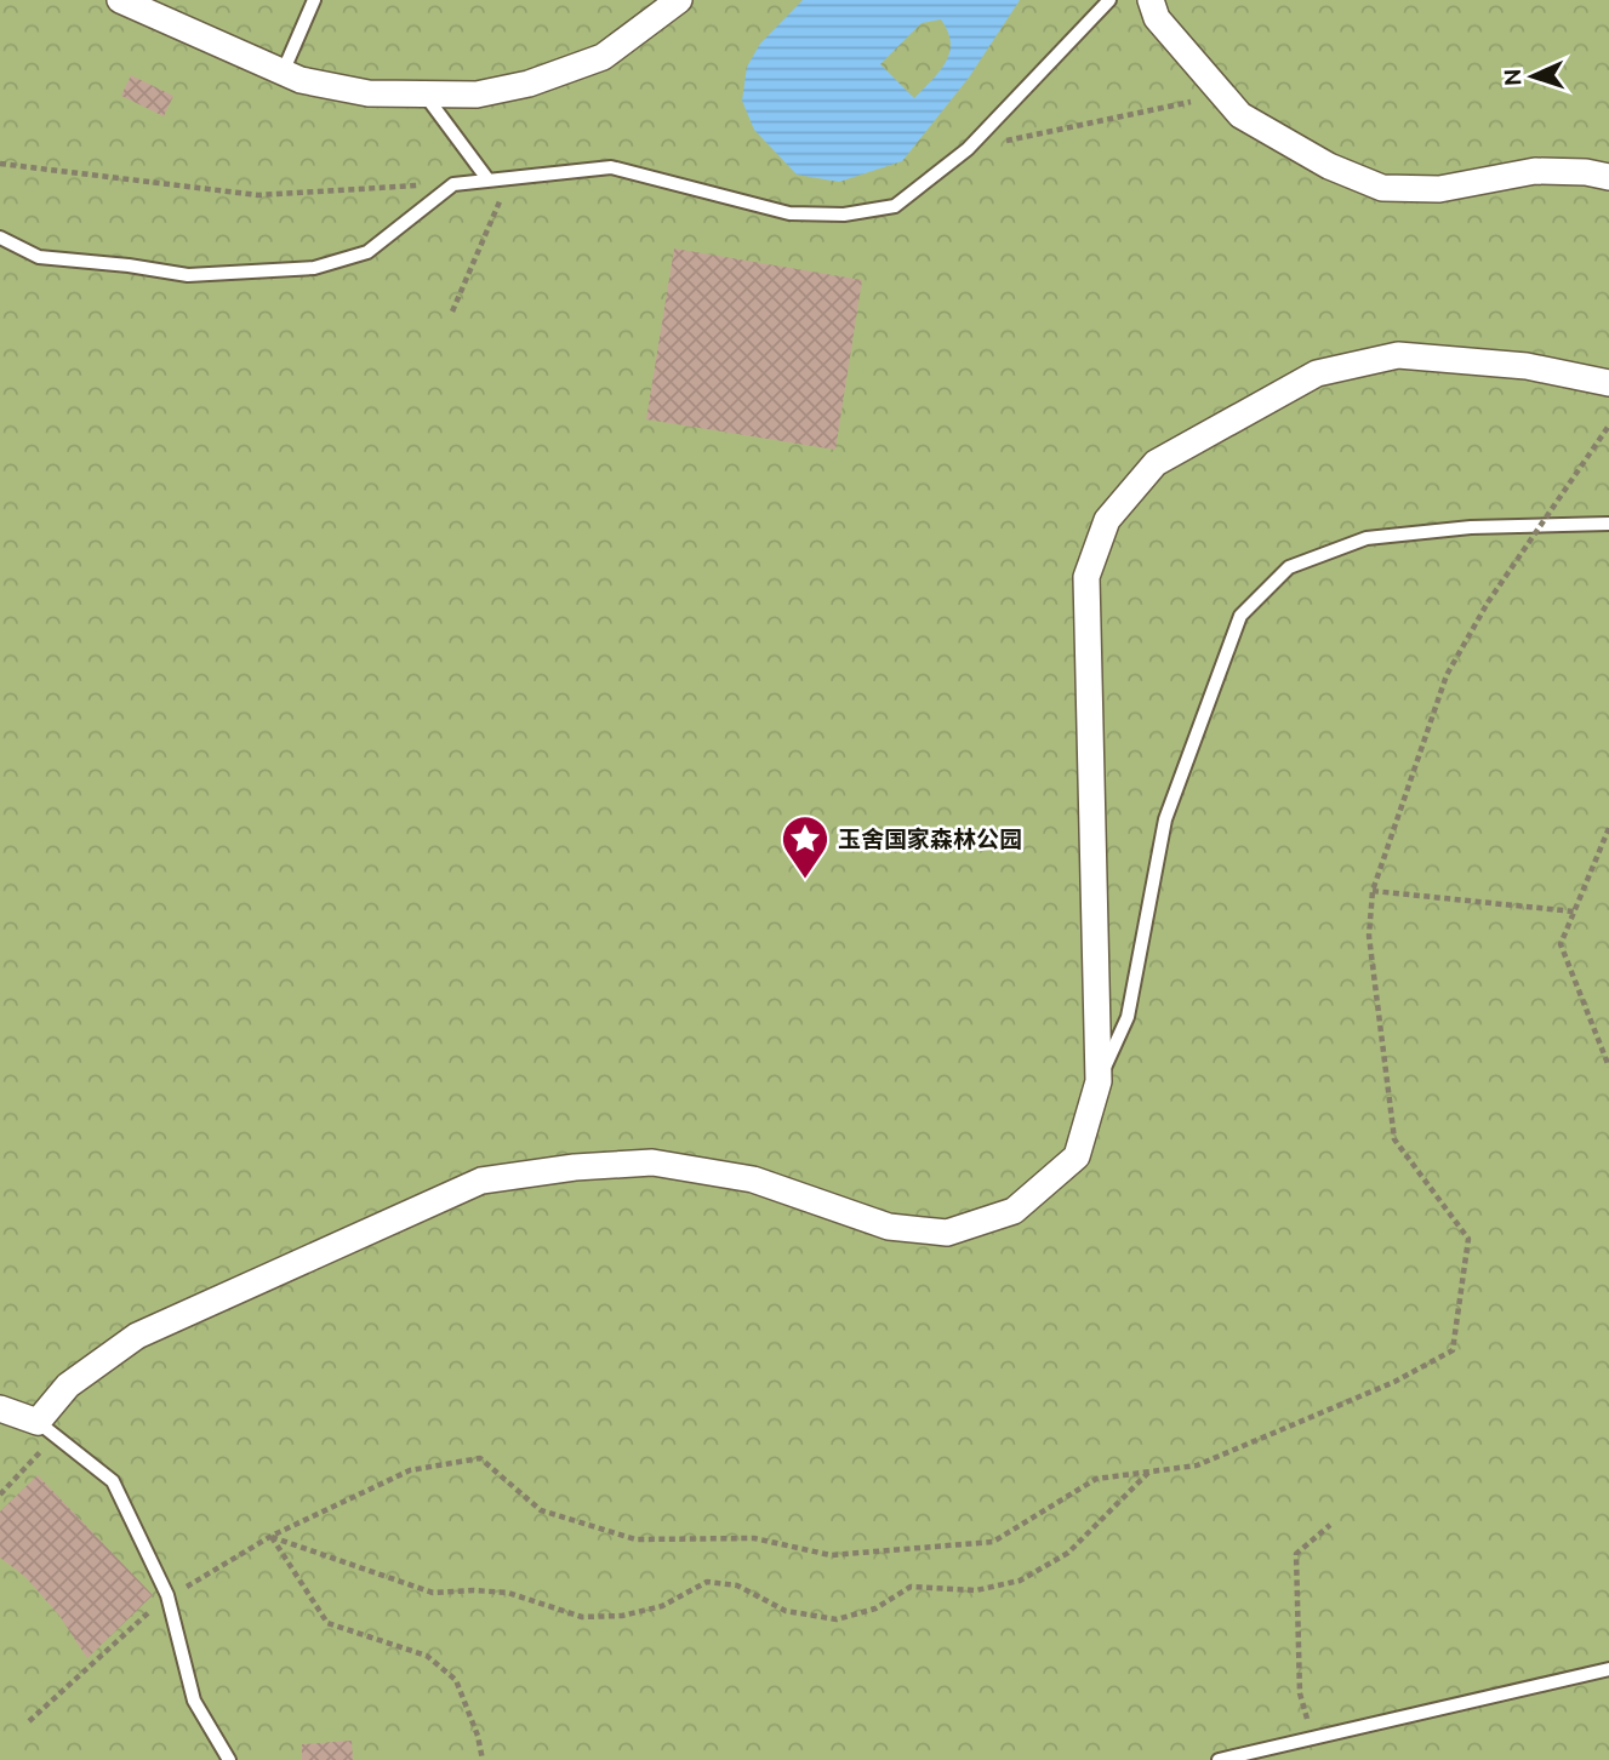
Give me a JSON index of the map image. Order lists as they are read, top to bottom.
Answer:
{
  "places": {
    "place": ["玉舍国家森林公园"]
  },
  "north": "left"
}
